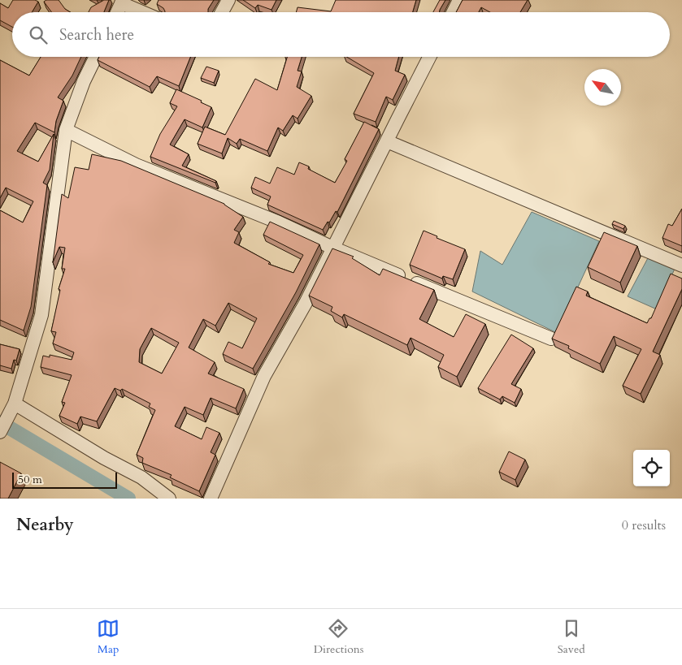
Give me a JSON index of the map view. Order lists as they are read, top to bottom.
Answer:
{
  "scale_bar": "50 m",
  "north": "top left",
  "page": {
    "search": "Search here",
    "scale": "50 m",
    "heading": ["Nearby", "0 results"],
    "nav": ["Map", "Directions", "Saved"]
  }
}
